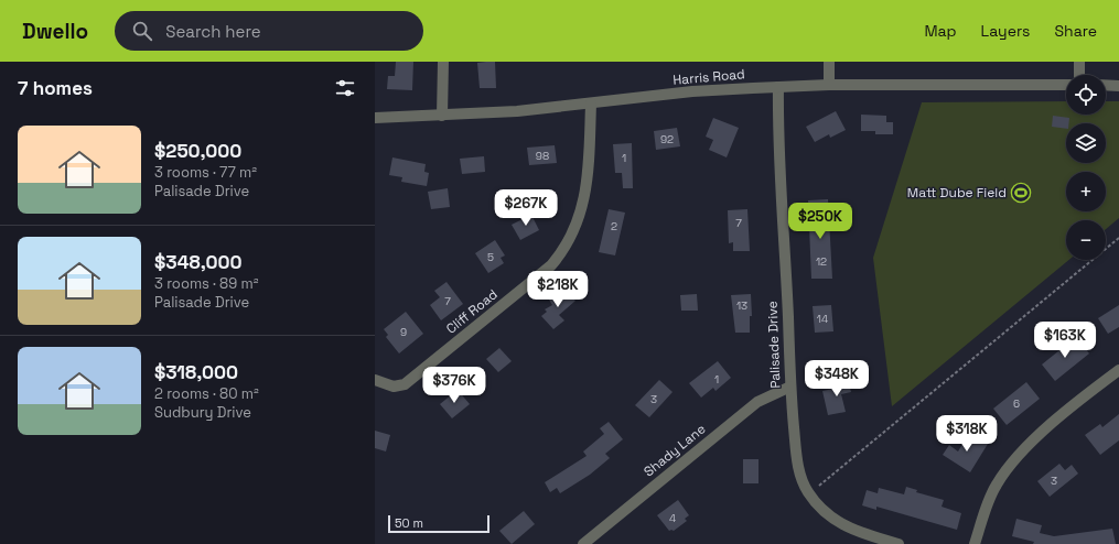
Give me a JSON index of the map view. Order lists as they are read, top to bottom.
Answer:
{
  "streets": {
    "street": [
      "Harris Road",
      "Cliff Road",
      "Palisade Drive",
      "Shady Lane"
    ]
  },
  "crossings": [
    ["Harris Road", "Cliff Road"],
    ["Harris Road", "Palisade Drive"],
    ["Palisade Drive", "Shady Lane"]
  ],
  "places": {
    "sports": ["Matt Dube Field"]
  },
  "house_numbers": [
    "92",
    "98",
    "1",
    "7",
    "2",
    "5",
    "12",
    "7",
    "13",
    "14",
    "9",
    "1",
    "3",
    "6",
    "3",
    "4"
  ],
  "scale_bar": "50 m",
  "page": {
    "header": "Dwello",
    "search": "Search here",
    "nav": ["Map", "Layers", "Share"],
    "heading": "7 homes",
    "map_buttons": ["+", "−"],
    "list": [
      {
        "name": "$250,000",
        "note": "3 rooms · 77 m² · Palisade Drive"
      },
      {
        "name": "$348,000",
        "note": "3 rooms · 89 m² · Palisade Drive"
      },
      {
        "name": "$318,000",
        "note": "2 rooms · 80 m² · Sudbury Drive"
      }
    ],
    "price": [
      "$267K",
      "$250K",
      "$218K",
      "$163K",
      "$348K",
      "$376K",
      "$318K"
    ],
    "scale": "50 m"
  }
}
